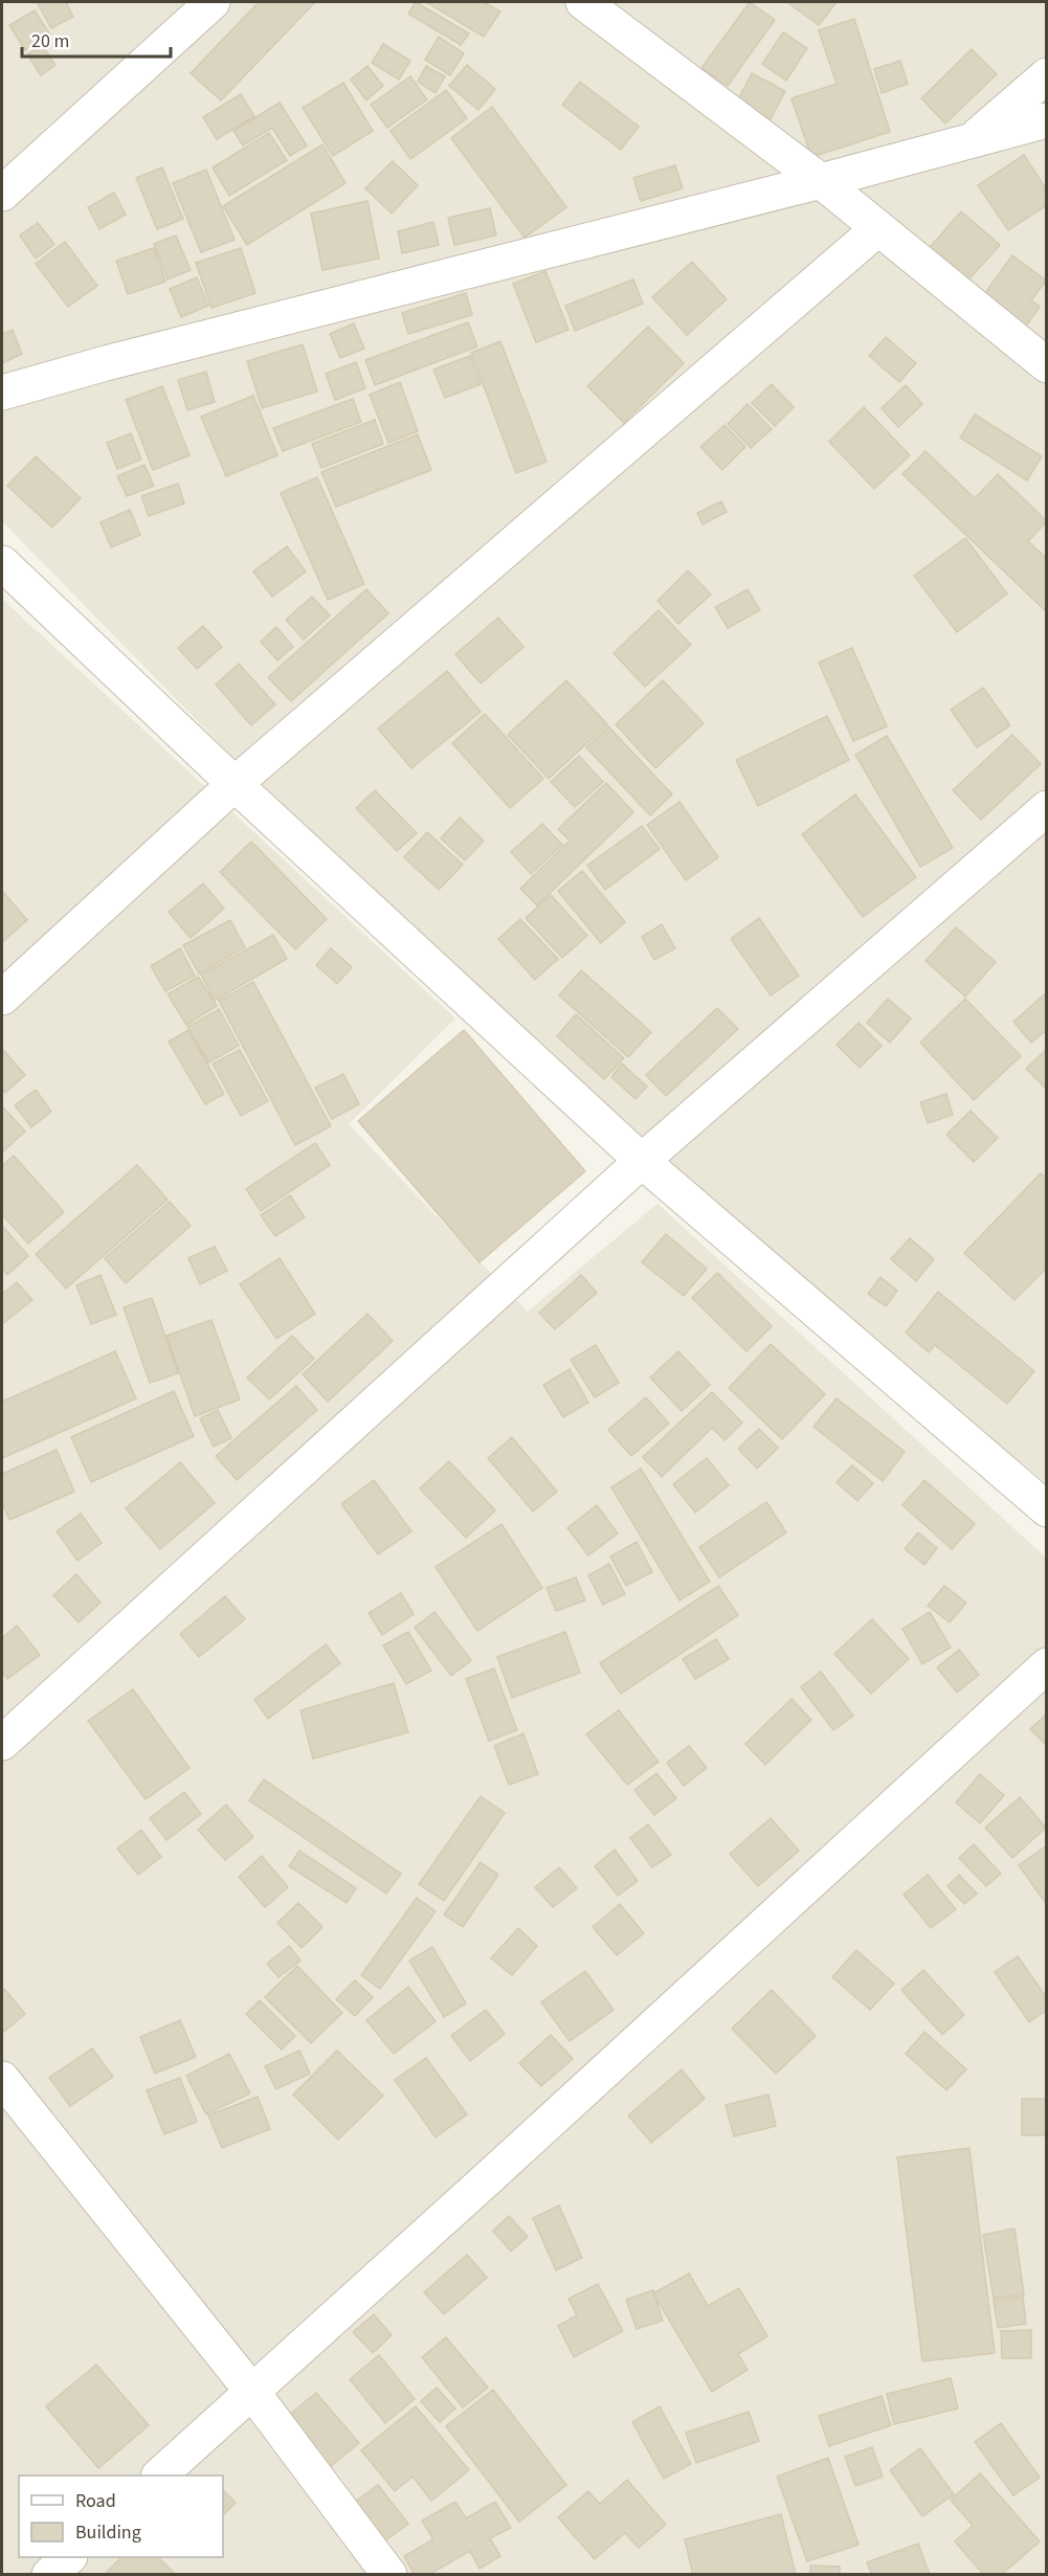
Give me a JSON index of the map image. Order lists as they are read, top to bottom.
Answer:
{
  "legend": ["Road", "Building"],
  "scale_bar": "20 m"
}
